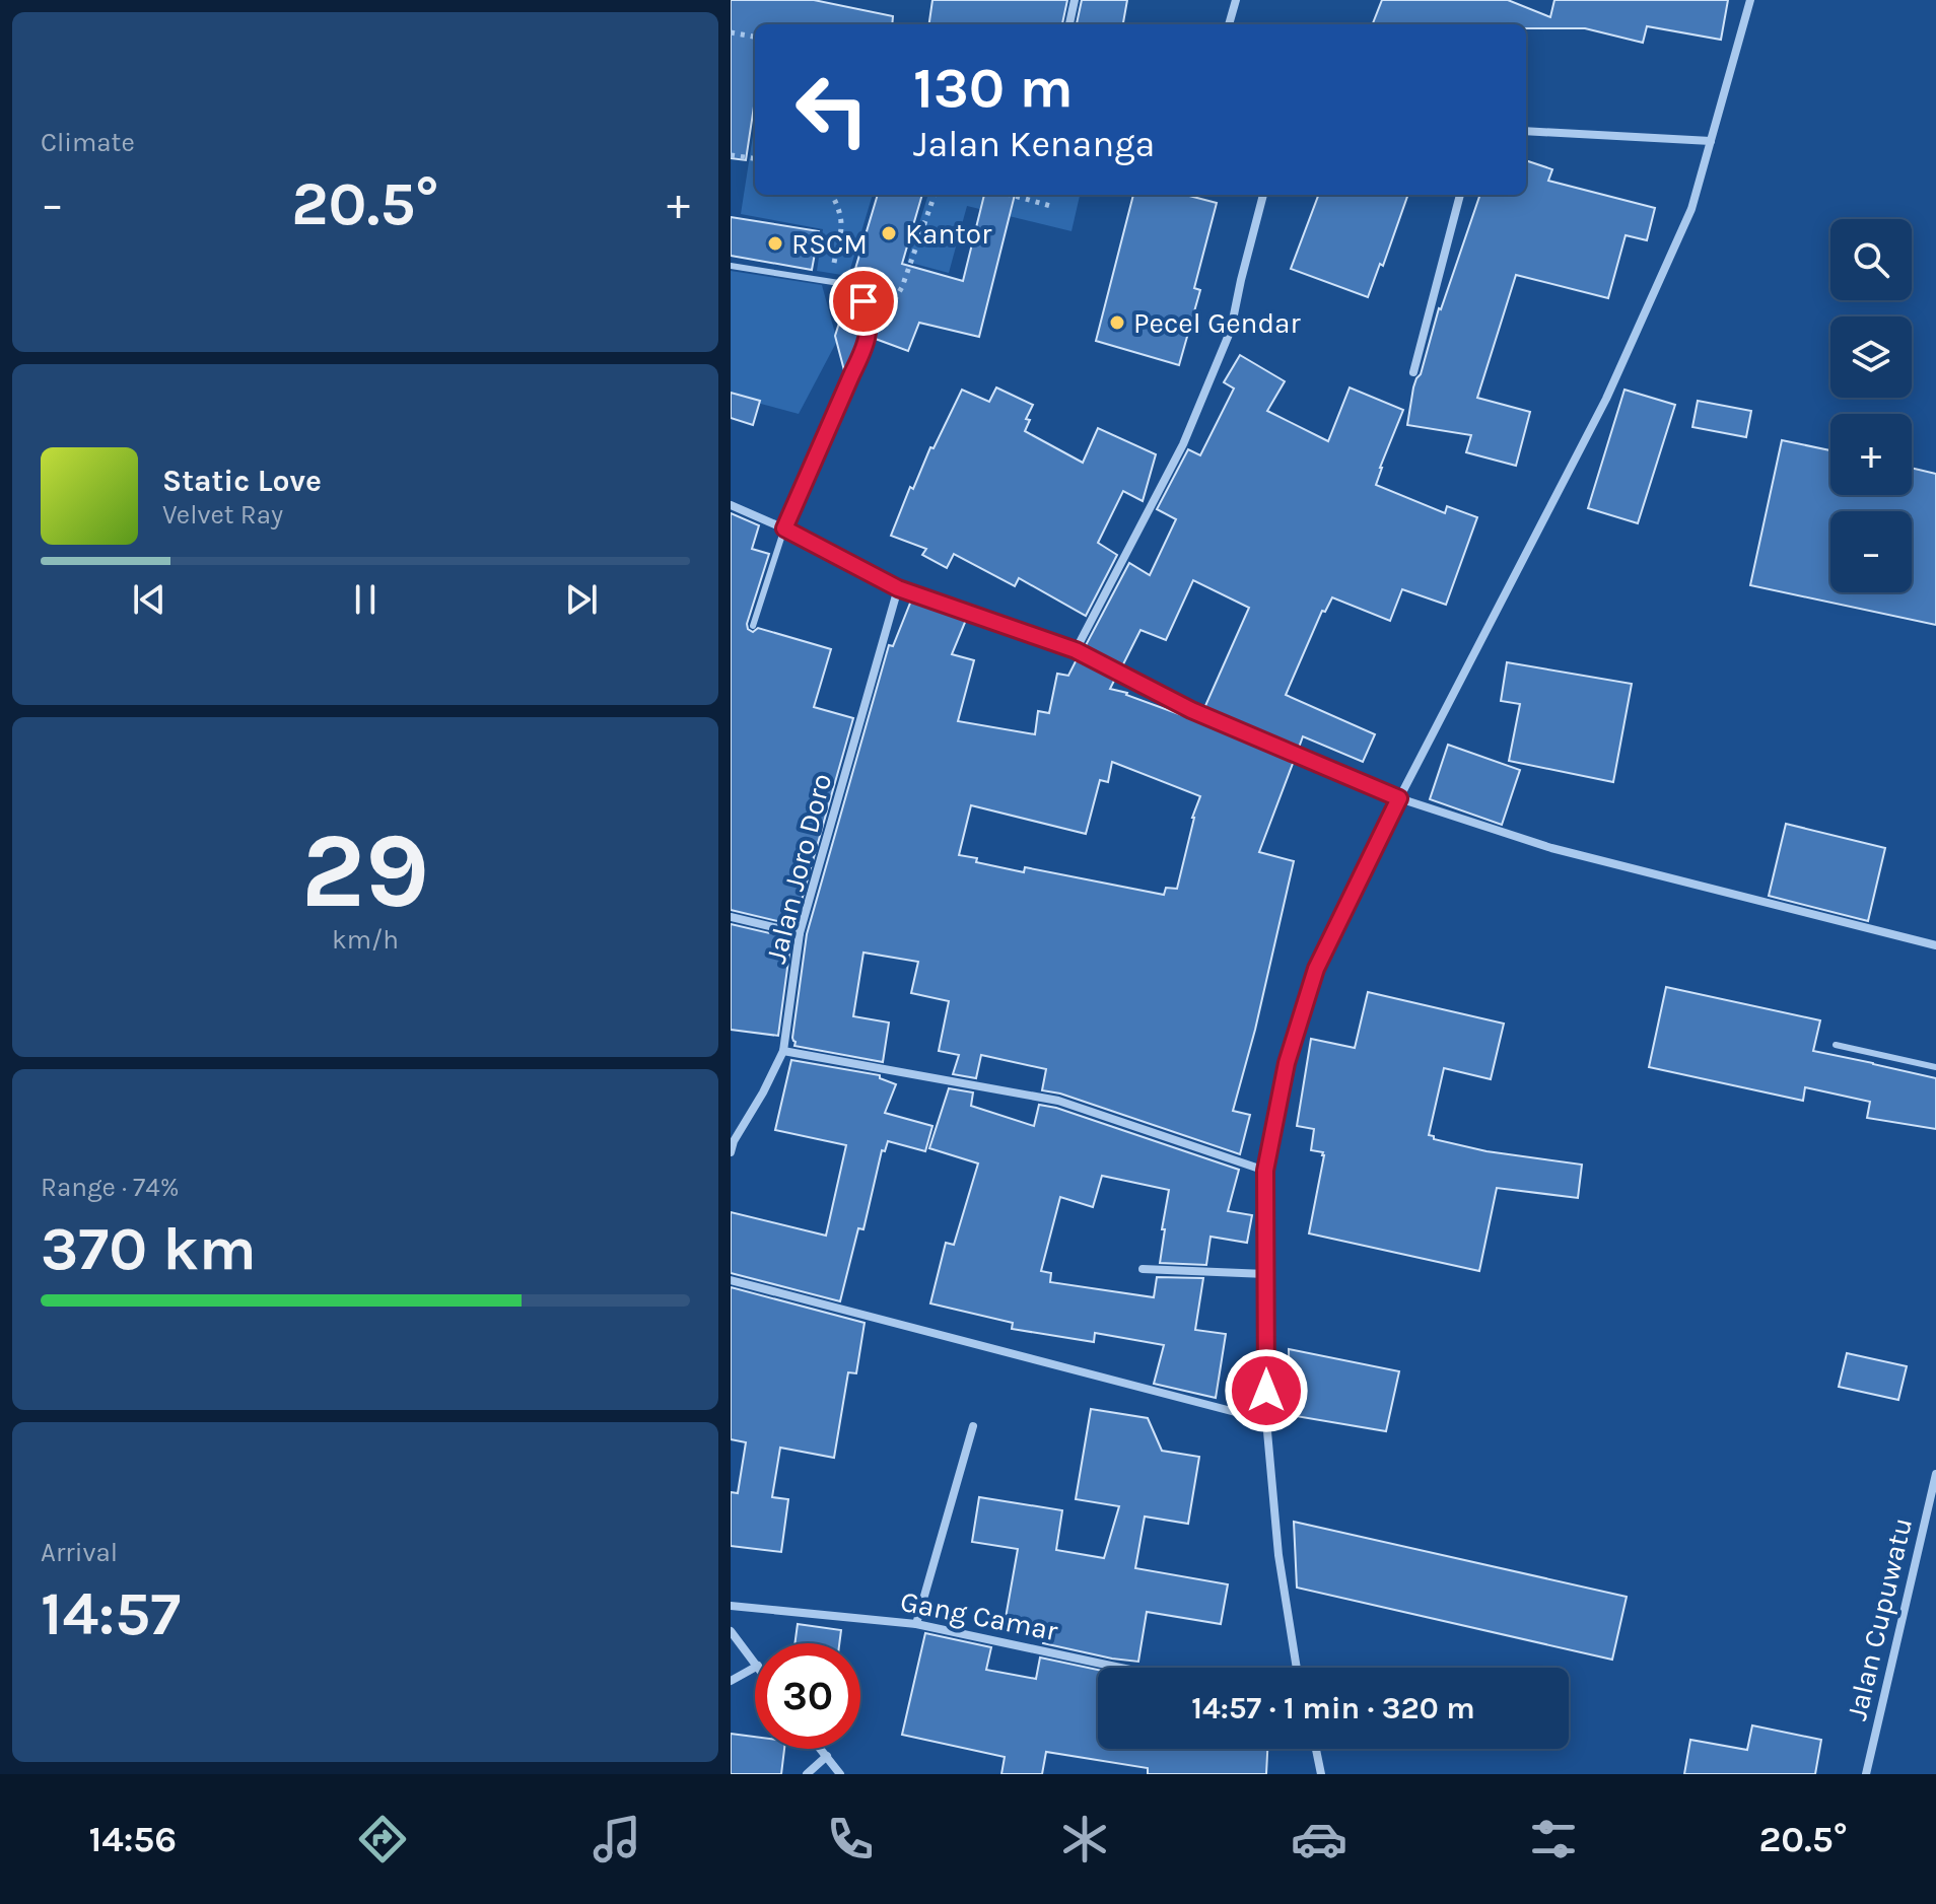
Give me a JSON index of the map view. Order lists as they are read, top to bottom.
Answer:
{
  "streets": {
    "street": ["Jalan Joro Doro", "Gang Camar", "Jalan Cupuwatu"]
  },
  "places": ["Kantor", "RSCM", "Pecel Gendar"],
  "page": {
    "tile": [
      "Climate",
      ["29", "km/h"],
      ["Range · 74%", "370 km"],
      ["Arrival", "14:57"]
    ],
    "turn": ["130 m", "Jalan Kenanga"],
    "heat": ["−", "20.5°", "+"],
    "map_buttons": ["+", "−"],
    "song": ["Static Love", "Velvet Ray"],
    "limit": "30",
    "trip": "14:57 · 1 min · 320 m",
    "tabs": ["14:56", "20.5°"]
  }
}
